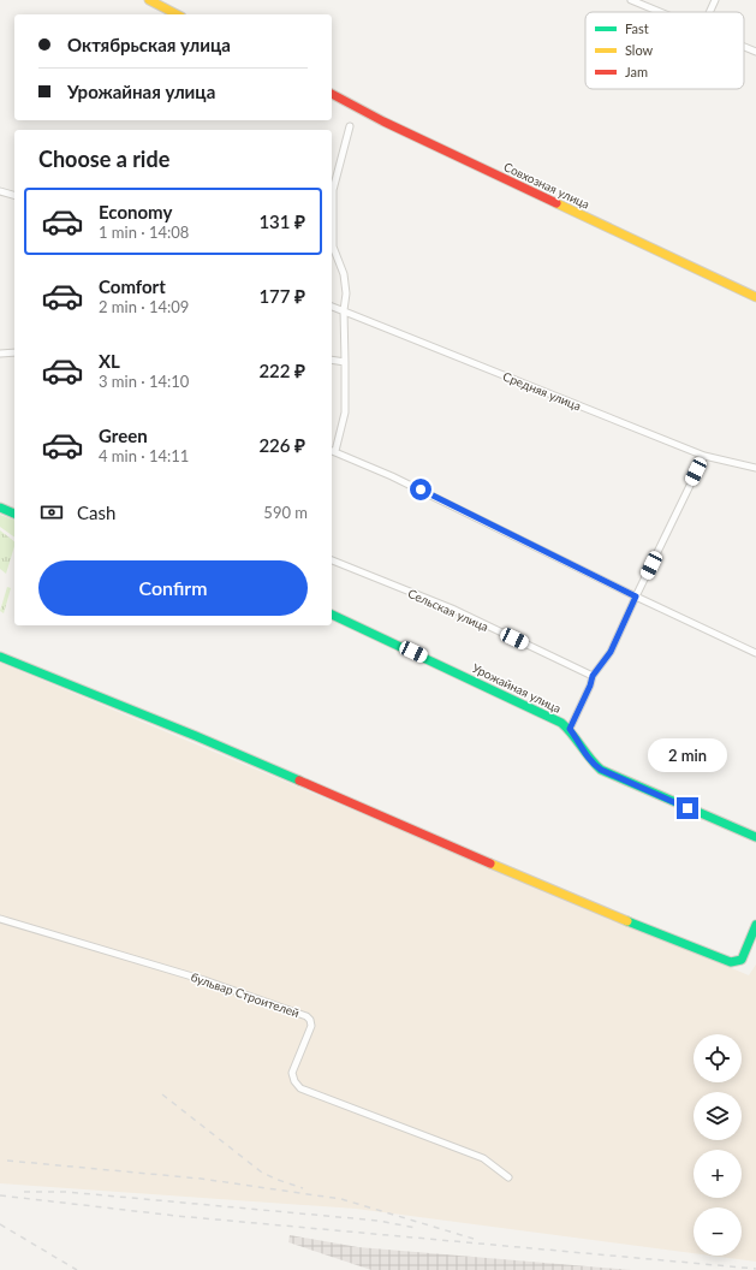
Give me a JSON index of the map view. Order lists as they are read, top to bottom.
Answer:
{
  "streets": {
    "street": [
      "Совхозная улица",
      "Средняя улица",
      "Сельская улица",
      "Урожайная улица",
      "бульвар Строителей"
    ]
  },
  "legend": ["Fast", "Slow", "Jam"],
  "page": {
    "banner": ["Октябрьская улица", "Урожайная улица"],
    "heading": "Choose a ride",
    "list": [
      {
        "name": "Economy",
        "note": "1 min · 14:08",
        "value": "131 ₽"
      },
      {
        "name": "Comfort",
        "note": "2 min · 14:09",
        "value": "177 ₽"
      },
      {
        "name": "XL",
        "note": "3 min · 14:10",
        "value": "222 ₽"
      },
      {
        "name": "Green",
        "note": "4 min · 14:11",
        "value": "226 ₽"
      }
    ],
    "pay": ["Cash", "590 m"],
    "buttons": "Confirm",
    "bubble": "2 min",
    "map_buttons": ["+", "−"]
  }
}
